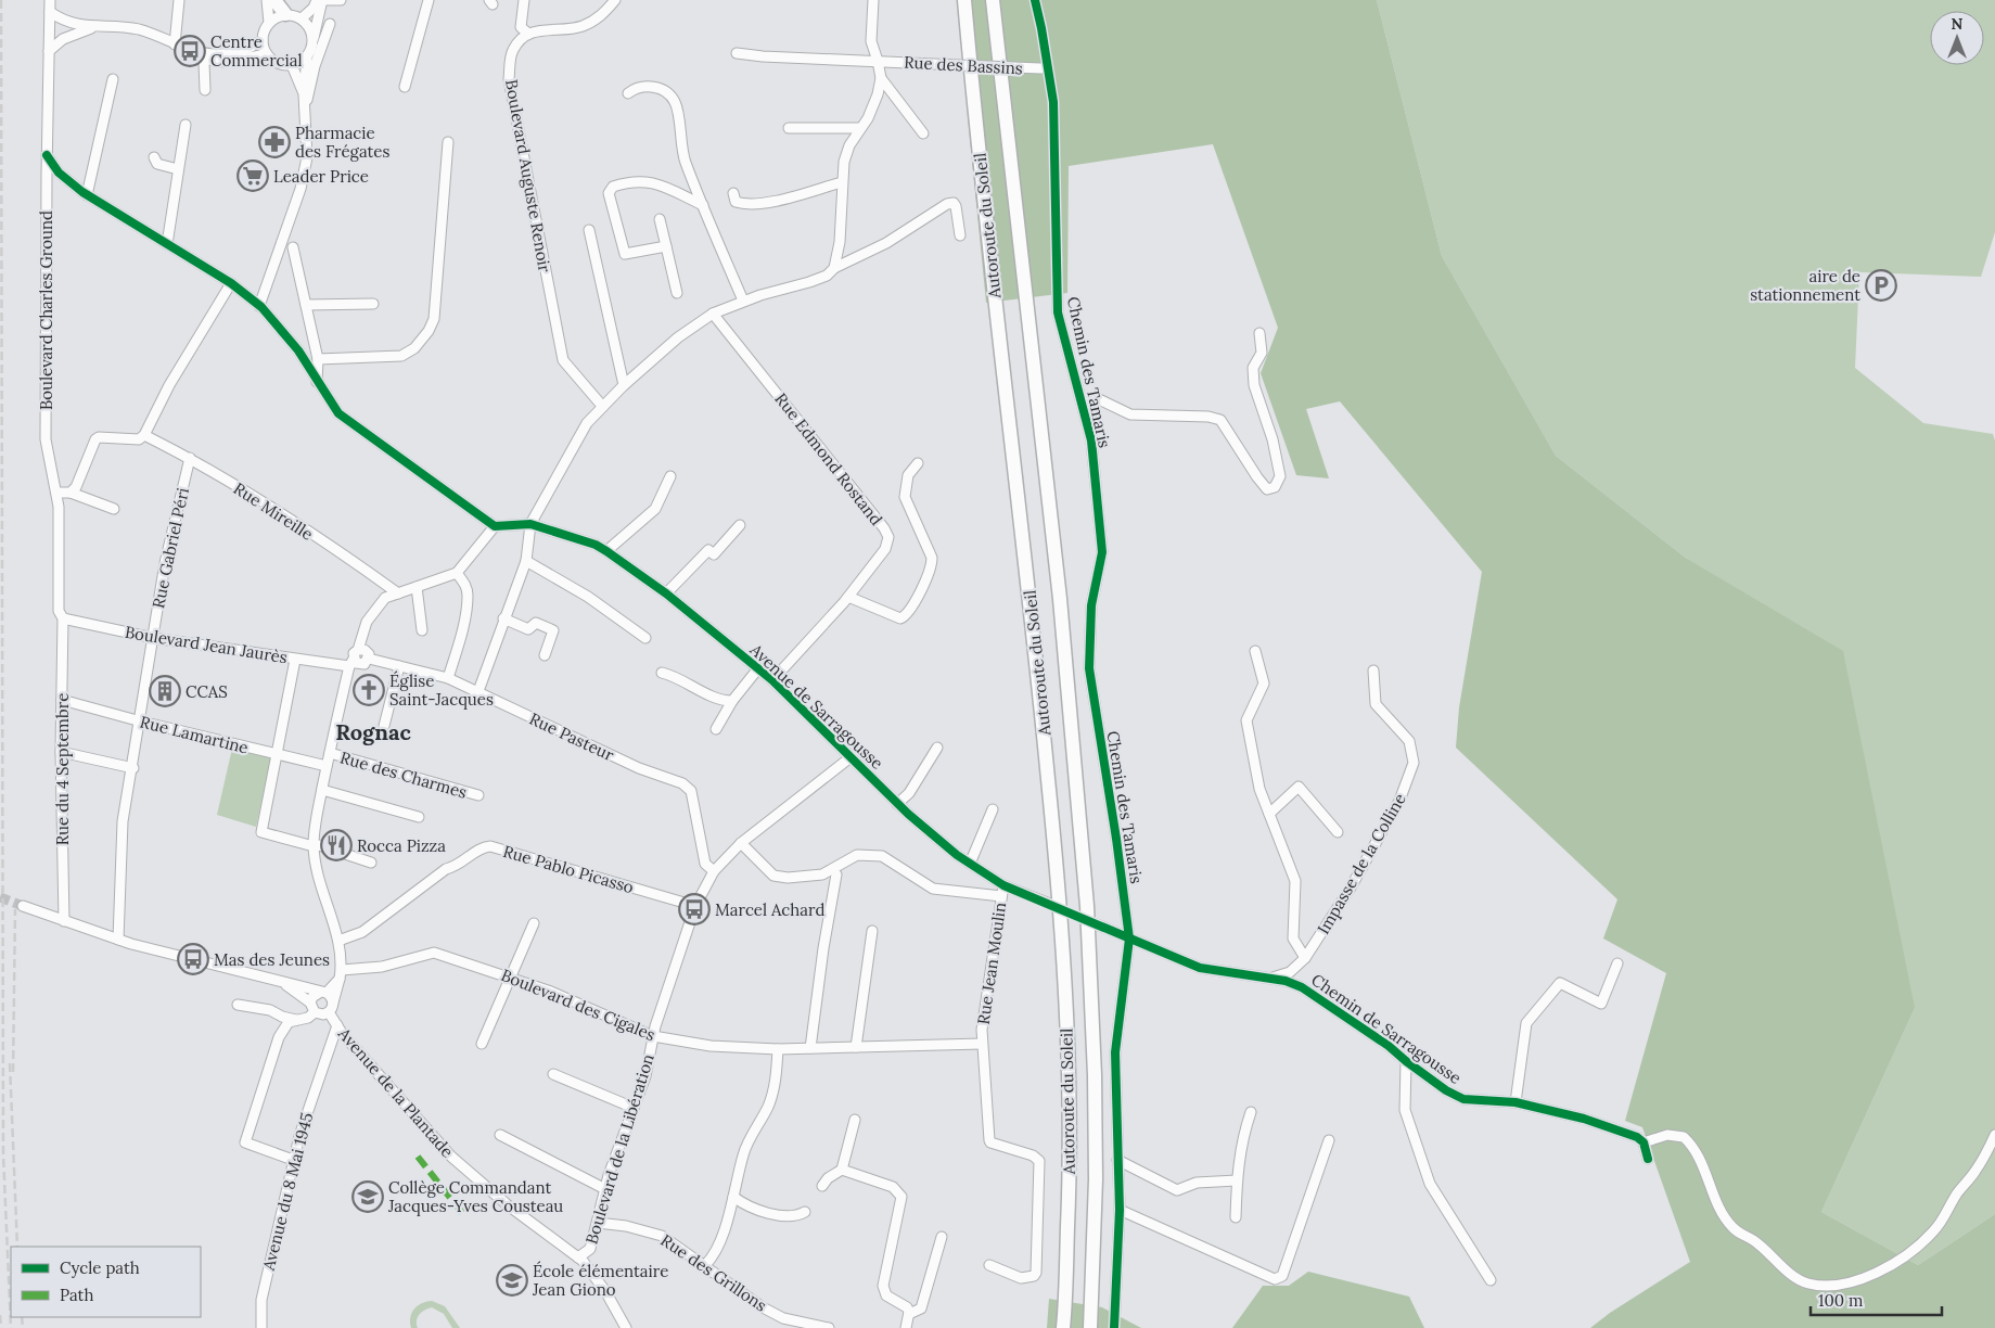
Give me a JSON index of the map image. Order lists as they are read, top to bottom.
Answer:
{
  "streets": {
    "highway": ["Autoroute du Soleil"],
    "street": [
      "Rue des Bassins",
      "Boulevard Auguste Renoir",
      "Boulevard Charles Ground",
      "Chemin des Tamaris",
      "Rue Edmond Rostand",
      "Rue Mireille",
      "Rue Gabriel Péri",
      "Boulevard Jean Jaurès",
      "Avenue de Sarragousse",
      "Rue Lamartine",
      "Rue Pasteur",
      "Rue du 4 Septembre",
      "Rue des Charmes",
      "Impasse de la Colline",
      "Rue Pablo Picasso",
      "Rue Jean Moulin",
      "Boulevard des Cigales",
      "Chemin de Sarragousse",
      "Avenue de la Plantade",
      "Boulevard de la Libération",
      "Avenue du 8 Mai 1945",
      "Rue des Grillons"
    ]
  },
  "crossings": [
    ["Rue des Bassins", "Chemin des Tamaris"],
    ["Boulevard Charles Ground", "Boulevard Jean Jaurès"],
    ["Boulevard Charles Ground", "Rue du 4 Septembre"],
    ["Chemin des Tamaris", "Chemin de Sarragousse"],
    ["Rue Edmond Rostand", "Avenue de Sarragousse"],
    ["Rue Mireille", "Rue Gabriel Péri"],
    ["Rue Gabriel Péri", "Boulevard Jean Jaurès"],
    ["Rue Gabriel Péri", "Rue Lamartine"],
    ["Boulevard Jean Jaurès", "Rue Pasteur"],
    ["Boulevard Jean Jaurès", "Rue du 4 Septembre"],
    ["Avenue de Sarragousse", "Rue Jean Moulin"],
    ["Avenue de Sarragousse", "Boulevard de la Libération"],
    ["Rue Lamartine", "Rue du 4 Septembre"],
    ["Rue Pasteur", "Boulevard de la Libération"],
    ["Impasse de la Colline", "Chemin de Sarragousse"],
    ["Rue Pablo Picasso", "Boulevard de la Libération"],
    ["Rue Jean Moulin", "Boulevard des Cigales"],
    ["Boulevard des Cigales", "Boulevard de la Libération"],
    ["Avenue de la Plantade", "Boulevard de la Libération"],
    ["Avenue de la Plantade", "Avenue du 8 Mai 1945"],
    ["Boulevard de la Libération", "Rue des Grillons"]
  ],
  "districts": ["Rognac"],
  "places": {
    "bus stop": ["Centre Commercial", "Marcel Achard", "Mas des Jeunes"],
    "pharmacy": ["Pharmacie des Frégates"],
    "supermarket": ["Leader Price"],
    "parking": ["aire de stationnement"],
    "church": ["Église Saint-Jacques"],
    "building": ["CCAS"],
    "restaurant": ["Rocca Pizza"],
    "school or university": ["Collège Commandant Jacques-Yves Cousteau", "École élémentaire Jean Giono"]
  },
  "legend": ["Cycle path", "Path"],
  "scale_bar": "100 m",
  "north": "top"
}
